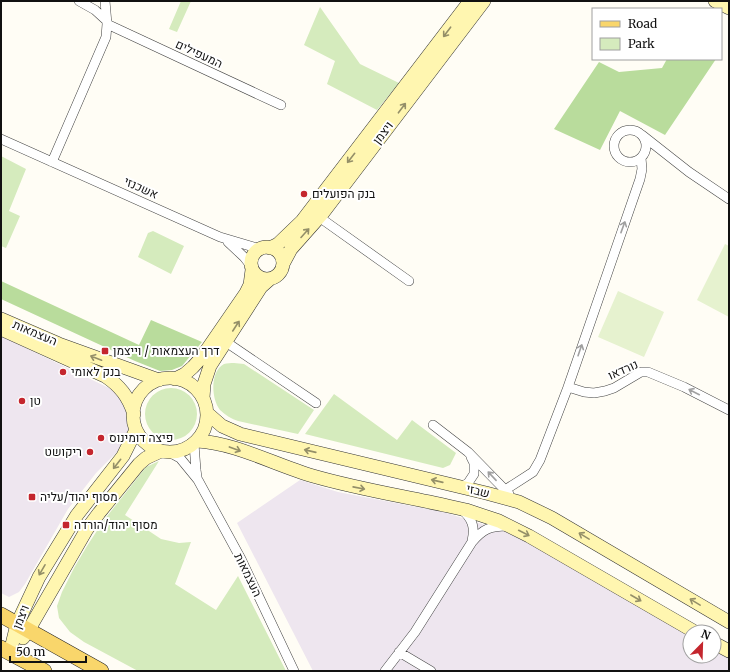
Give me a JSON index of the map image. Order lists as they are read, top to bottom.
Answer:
{
  "streets": {
    "street": [
      "המעפילים",
      "ויצמן",
      "אשכנזי",
      "העצמאות",
      "נורדאו",
      "שבזי"
    ]
  },
  "crossings": [
    ["ויצמן", "אשכנזי"],
    ["ויצמן", "העצמאות"],
    ["ויצמן", "שבזי"],
    ["העצמאות", "שבזי"]
  ],
  "one_way": ["נורדאו"],
  "places": {
    "other": [
      "בנק הפועלים",
      "בנק לאומי",
      "טן",
      "פיצה דומינוס",
      "ריקושט"
    ],
    "transit": ["דרך העצמאות / וייצמן", "מסוף יהוד/עליה", "מסוף יהוד/הורדה"]
  },
  "legend": ["Road", "Park"],
  "scale_bar": "50 m",
  "north": "top right"
}
